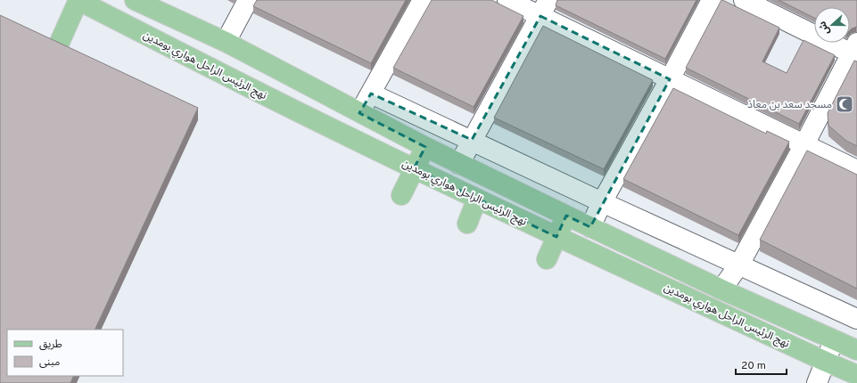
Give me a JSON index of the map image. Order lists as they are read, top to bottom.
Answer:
{
  "streets": {
    "main road": ["نهج الرئيس الراحل هواري بومدين"]
  },
  "places": {
    "mosque": ["مسجد سعد بن معاذ"]
  },
  "legend": ["طريق", "مبنى"],
  "scale_bar": "20 m",
  "north": "left"
}
